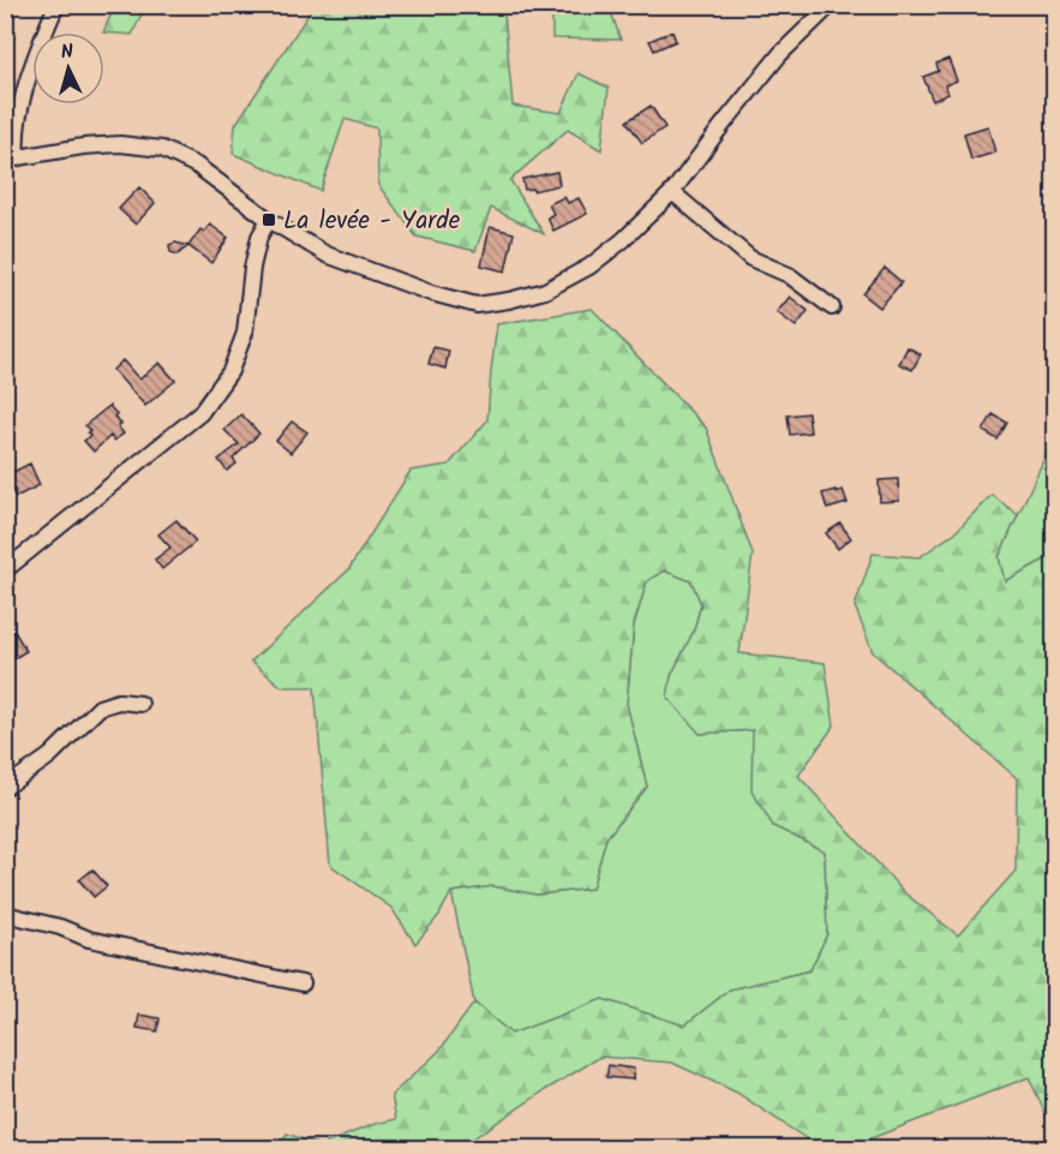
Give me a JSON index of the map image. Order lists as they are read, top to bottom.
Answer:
{
  "places": {
    "transit": ["La levée - Yarde"]
  },
  "north": "top"
}
